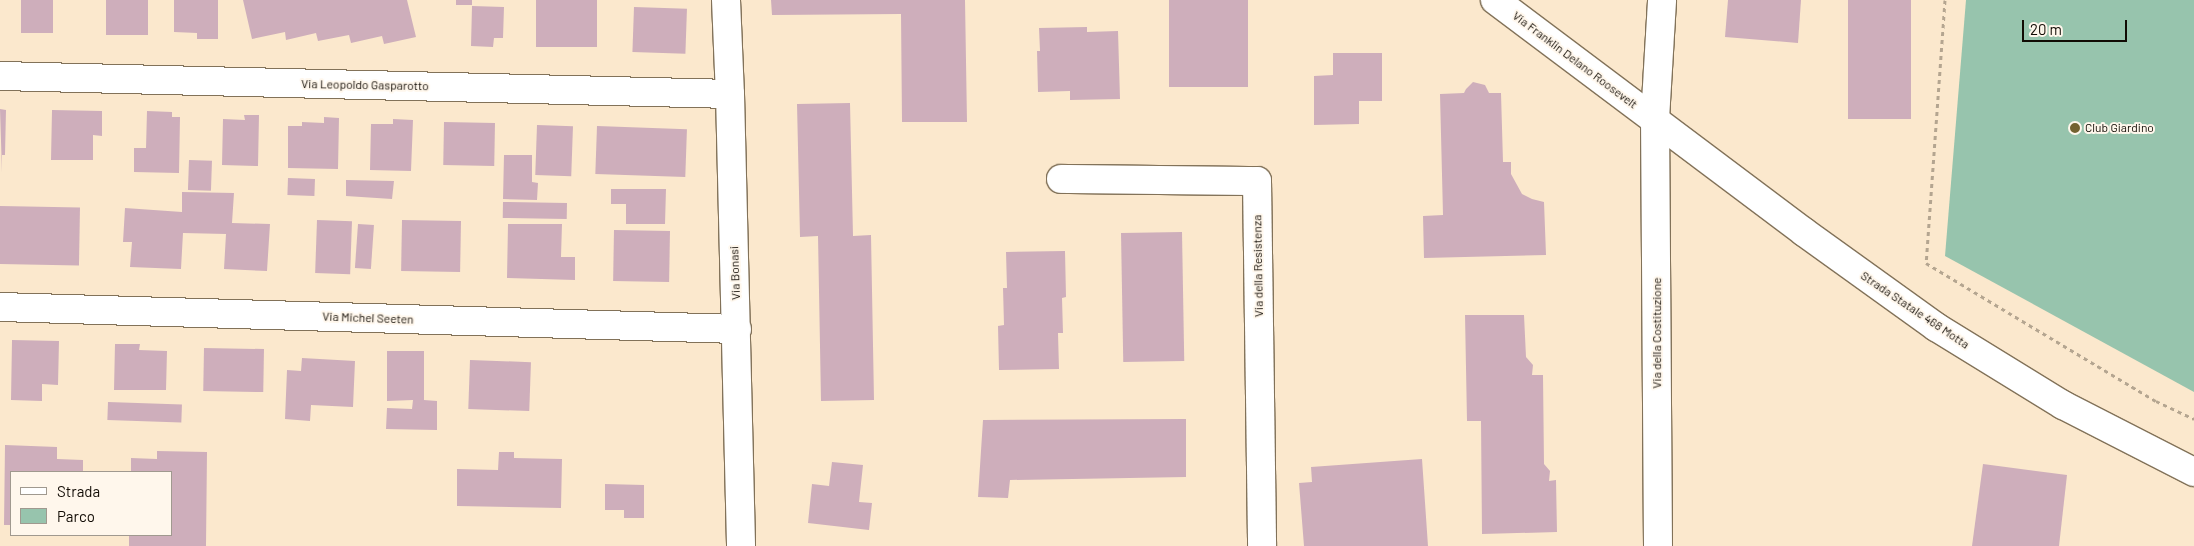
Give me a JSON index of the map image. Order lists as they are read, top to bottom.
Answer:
{
  "streets": {
    "street": [
      "Via Franklin Delano Roosevelt",
      "Via Leopoldo Gasparotto",
      "Via della Resistenza",
      "Via Bonasi",
      "Strada Statale 468 Motta",
      "Via Michel Seeten",
      "Via della Costituzione"
    ]
  },
  "crossings": [
    ["Via Franklin Delano Roosevelt", "Strada Statale 468 Motta"],
    ["Via Franklin Delano Roosevelt", "Via della Costituzione"],
    ["Via Leopoldo Gasparotto", "Via Bonasi"],
    ["Via Bonasi", "Via Michel Seeten"],
    ["Strada Statale 468 Motta", "Via della Costituzione"]
  ],
  "places": ["Club Giardino"],
  "legend": ["Strada", "Parco"],
  "scale_bar": "20 m"
}
